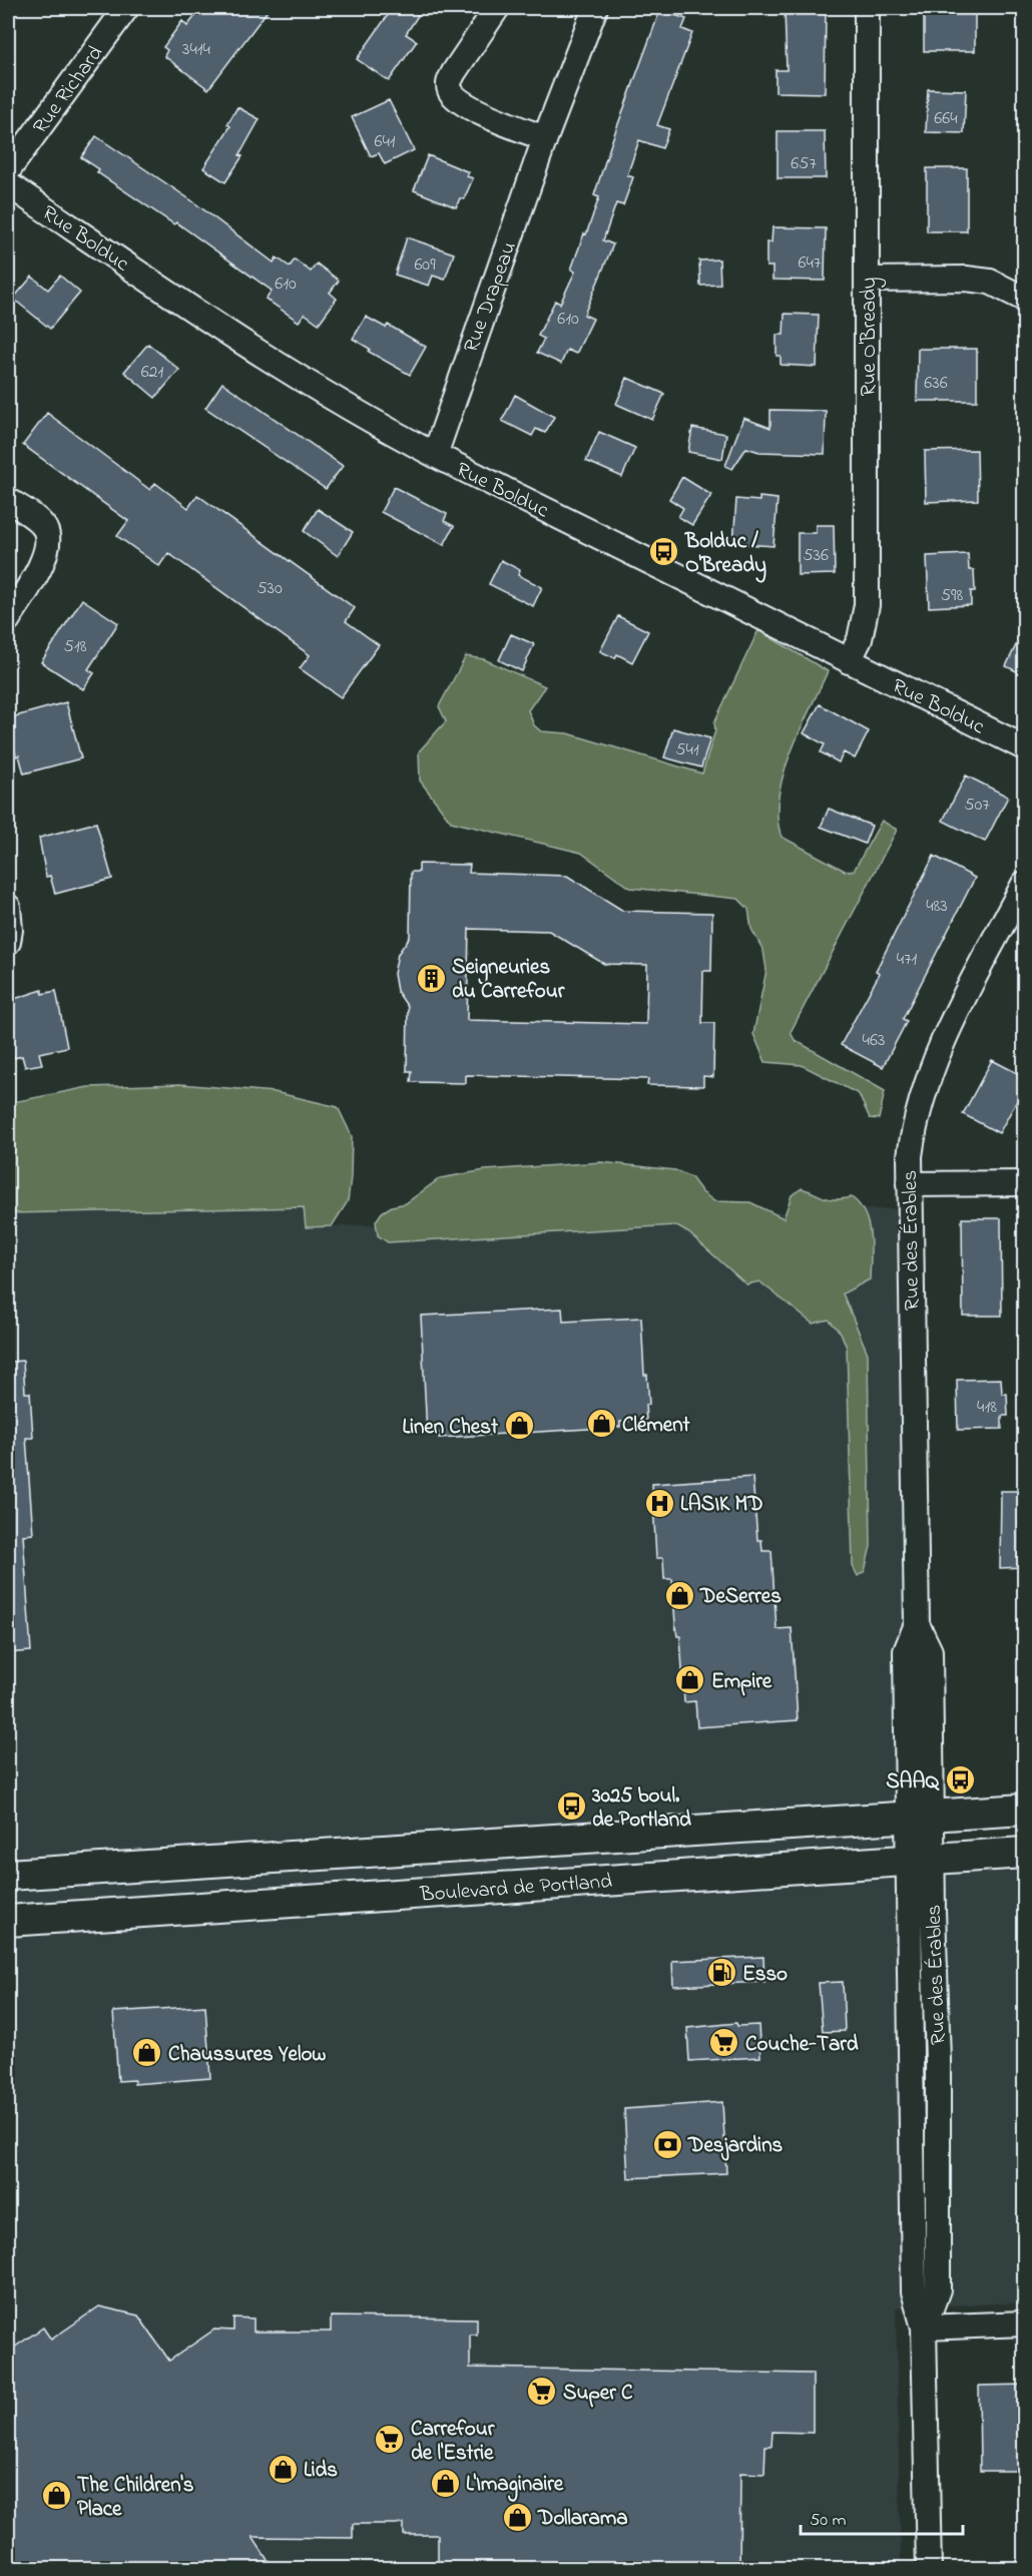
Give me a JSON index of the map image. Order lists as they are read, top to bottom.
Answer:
{
  "streets": {
    "main road": ["Boulevard de Portland"],
    "street": [
      "Rue Richard",
      "Rue Bolduc",
      "Rue Drapeau",
      "Rue O'Bready",
      "Rue des Érables"
    ]
  },
  "crossings": [
    ["Rue Bolduc", "Rue Drapeau"],
    ["Rue Bolduc", "Rue O'Bready"],
    ["Rue des Érables", "Boulevard de Portland"]
  ],
  "places": {
    "bus stop": ["Bolduc / O'Bready", "SAAQ", "3025 boul. de Portland"],
    "building": ["Seigneuries du Carrefour"],
    "shop": [
      "Clément",
      "Linen Chest",
      "DeSerres",
      "Empire",
      "Chaussures Yelow",
      "Lids",
      "L'Imaginaire",
      "The Children's Place",
      "Dollarama"
    ],
    "hospital": ["LASIK MD"],
    "fuel station": ["Esso"],
    "supermarket": ["Couche-Tard", "Super C", "Carrefour de l'Estrie"],
    "bank": ["Desjardins"]
  },
  "house_numbers": [
    "3414",
    "664",
    "641",
    "657",
    "647",
    "609",
    "610",
    "610",
    "621",
    "636",
    "536",
    "530",
    "598",
    "518",
    "541",
    "507",
    "483",
    "471",
    "463",
    "418"
  ],
  "scale_bar": "50 m"
}
